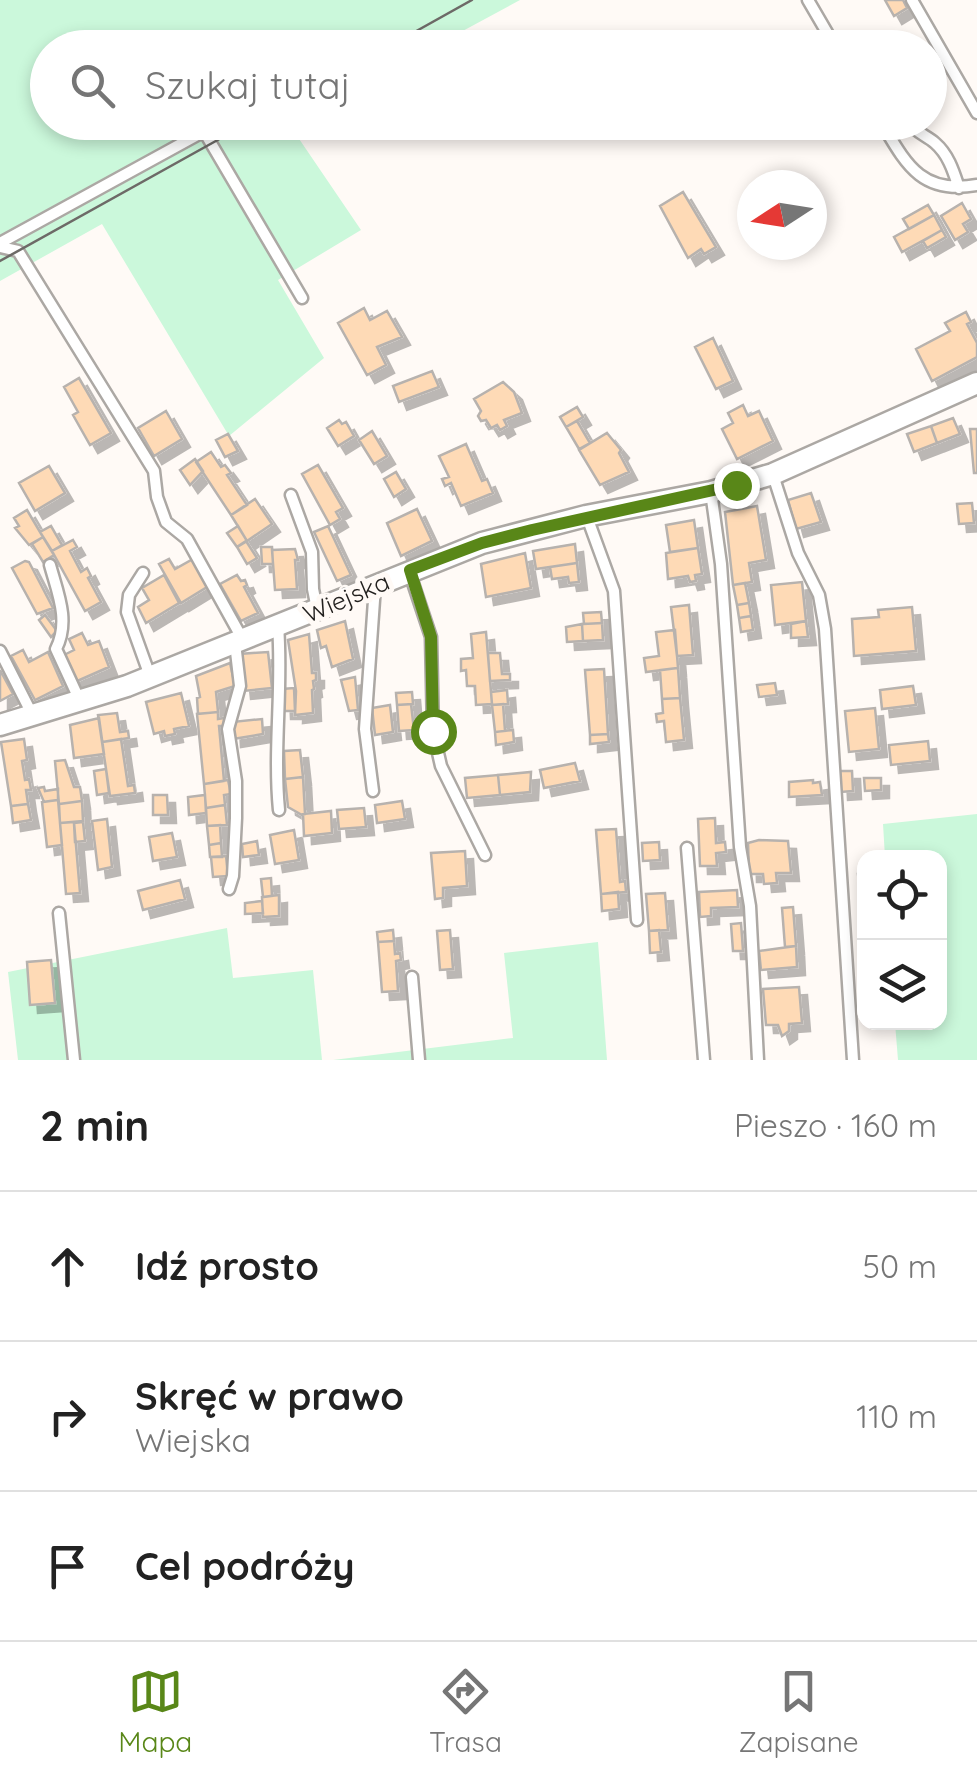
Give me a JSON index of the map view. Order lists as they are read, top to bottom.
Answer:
{
  "streets": {
    "street": ["Wiejska"]
  },
  "north": "left",
  "page": {
    "search": "Szukaj tutaj",
    "heading": ["2 min", "Pieszo · 160 m"],
    "list": [
      ["Idź prosto", "50 m"],
      ["Skręć w prawo", "Wiejska", "110 m"],
      "Cel podróży"
    ],
    "nav": ["Mapa", "Trasa", "Zapisane"]
  }
}
